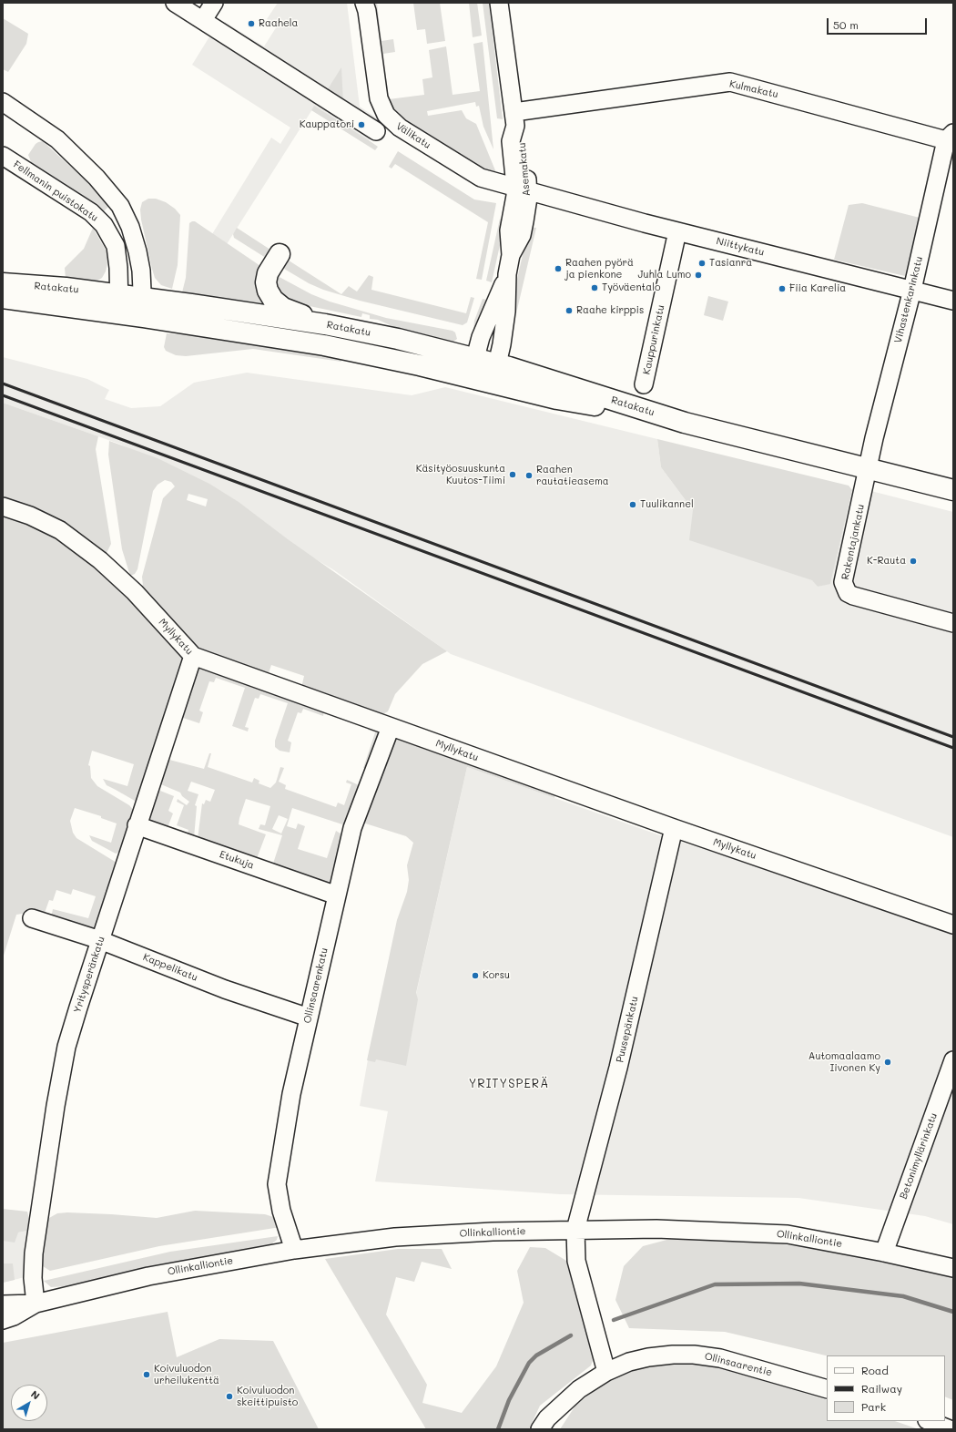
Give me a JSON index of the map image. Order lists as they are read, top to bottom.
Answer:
{
  "streets": {
    "main road": ["Ratakatu"],
    "street": [
      "Kulmakatu",
      "Välikatu",
      "Asemakatu",
      "Fellmanin puistokatu",
      "Niittykatu",
      "Vihastenkarinkatu",
      "Kauppurinkatu",
      "Rakentajankatu",
      "Myllykatu",
      "Etukuja",
      "Kappelikatu",
      "Yritysperänkatu",
      "Ollinsaarenkatu",
      "Puusepänkatu",
      "Betonimyllärinkatu",
      "Ollinkalliontie",
      "Ollinsaarentie"
    ]
  },
  "crossings": [
    ["Kulmakatu", "Asemakatu"],
    ["Kulmakatu", "Vihastenkarinkatu"],
    ["Välikatu", "Asemakatu"],
    ["Välikatu", "Niittykatu"],
    ["Asemakatu", "Niittykatu"],
    ["Asemakatu", "Ratakatu"],
    ["Fellmanin puistokatu", "Ratakatu"],
    ["Niittykatu", "Vihastenkarinkatu"],
    ["Niittykatu", "Kauppurinkatu"],
    ["Ratakatu", "Vihastenkarinkatu"],
    ["Ratakatu", "Rakentajankatu"],
    ["Vihastenkarinkatu", "Rakentajankatu"],
    ["Myllykatu", "Yritysperänkatu"],
    ["Myllykatu", "Ollinsaarenkatu"],
    ["Myllykatu", "Puusepänkatu"],
    ["Etukuja", "Yritysperänkatu"],
    ["Etukuja", "Ollinsaarenkatu"],
    ["Kappelikatu", "Yritysperänkatu"],
    ["Kappelikatu", "Ollinsaarenkatu"],
    ["Yritysperänkatu", "Ollinkalliontie"],
    ["Ollinsaarenkatu", "Ollinkalliontie"],
    ["Puusepänkatu", "Ollinkalliontie"],
    ["Betonimyllärinkatu", "Ollinkalliontie"]
  ],
  "districts": ["YRITYSPERÄ"],
  "places": [
    "Raahela",
    "Kauppatori",
    "Tasianra",
    "Raahen pyörä ja pienkone",
    "Juhla Lumo",
    "Työväentalo",
    "Fiia Karelia",
    "Raahe kirppis",
    "Käsityöosuuskunta Kuutos-Tiimi",
    "Raahen rautatieasema",
    "Tuulikannel",
    "K-Rauta",
    "Korsu",
    "Automaalaamo Iivonen Ky",
    "Koivuluodon urheilukenttä",
    "Koivuluodon skeittipuisto"
  ],
  "legend": ["Road", "Railway", "Park"],
  "scale_bar": "50 m",
  "north": "top right"
}
